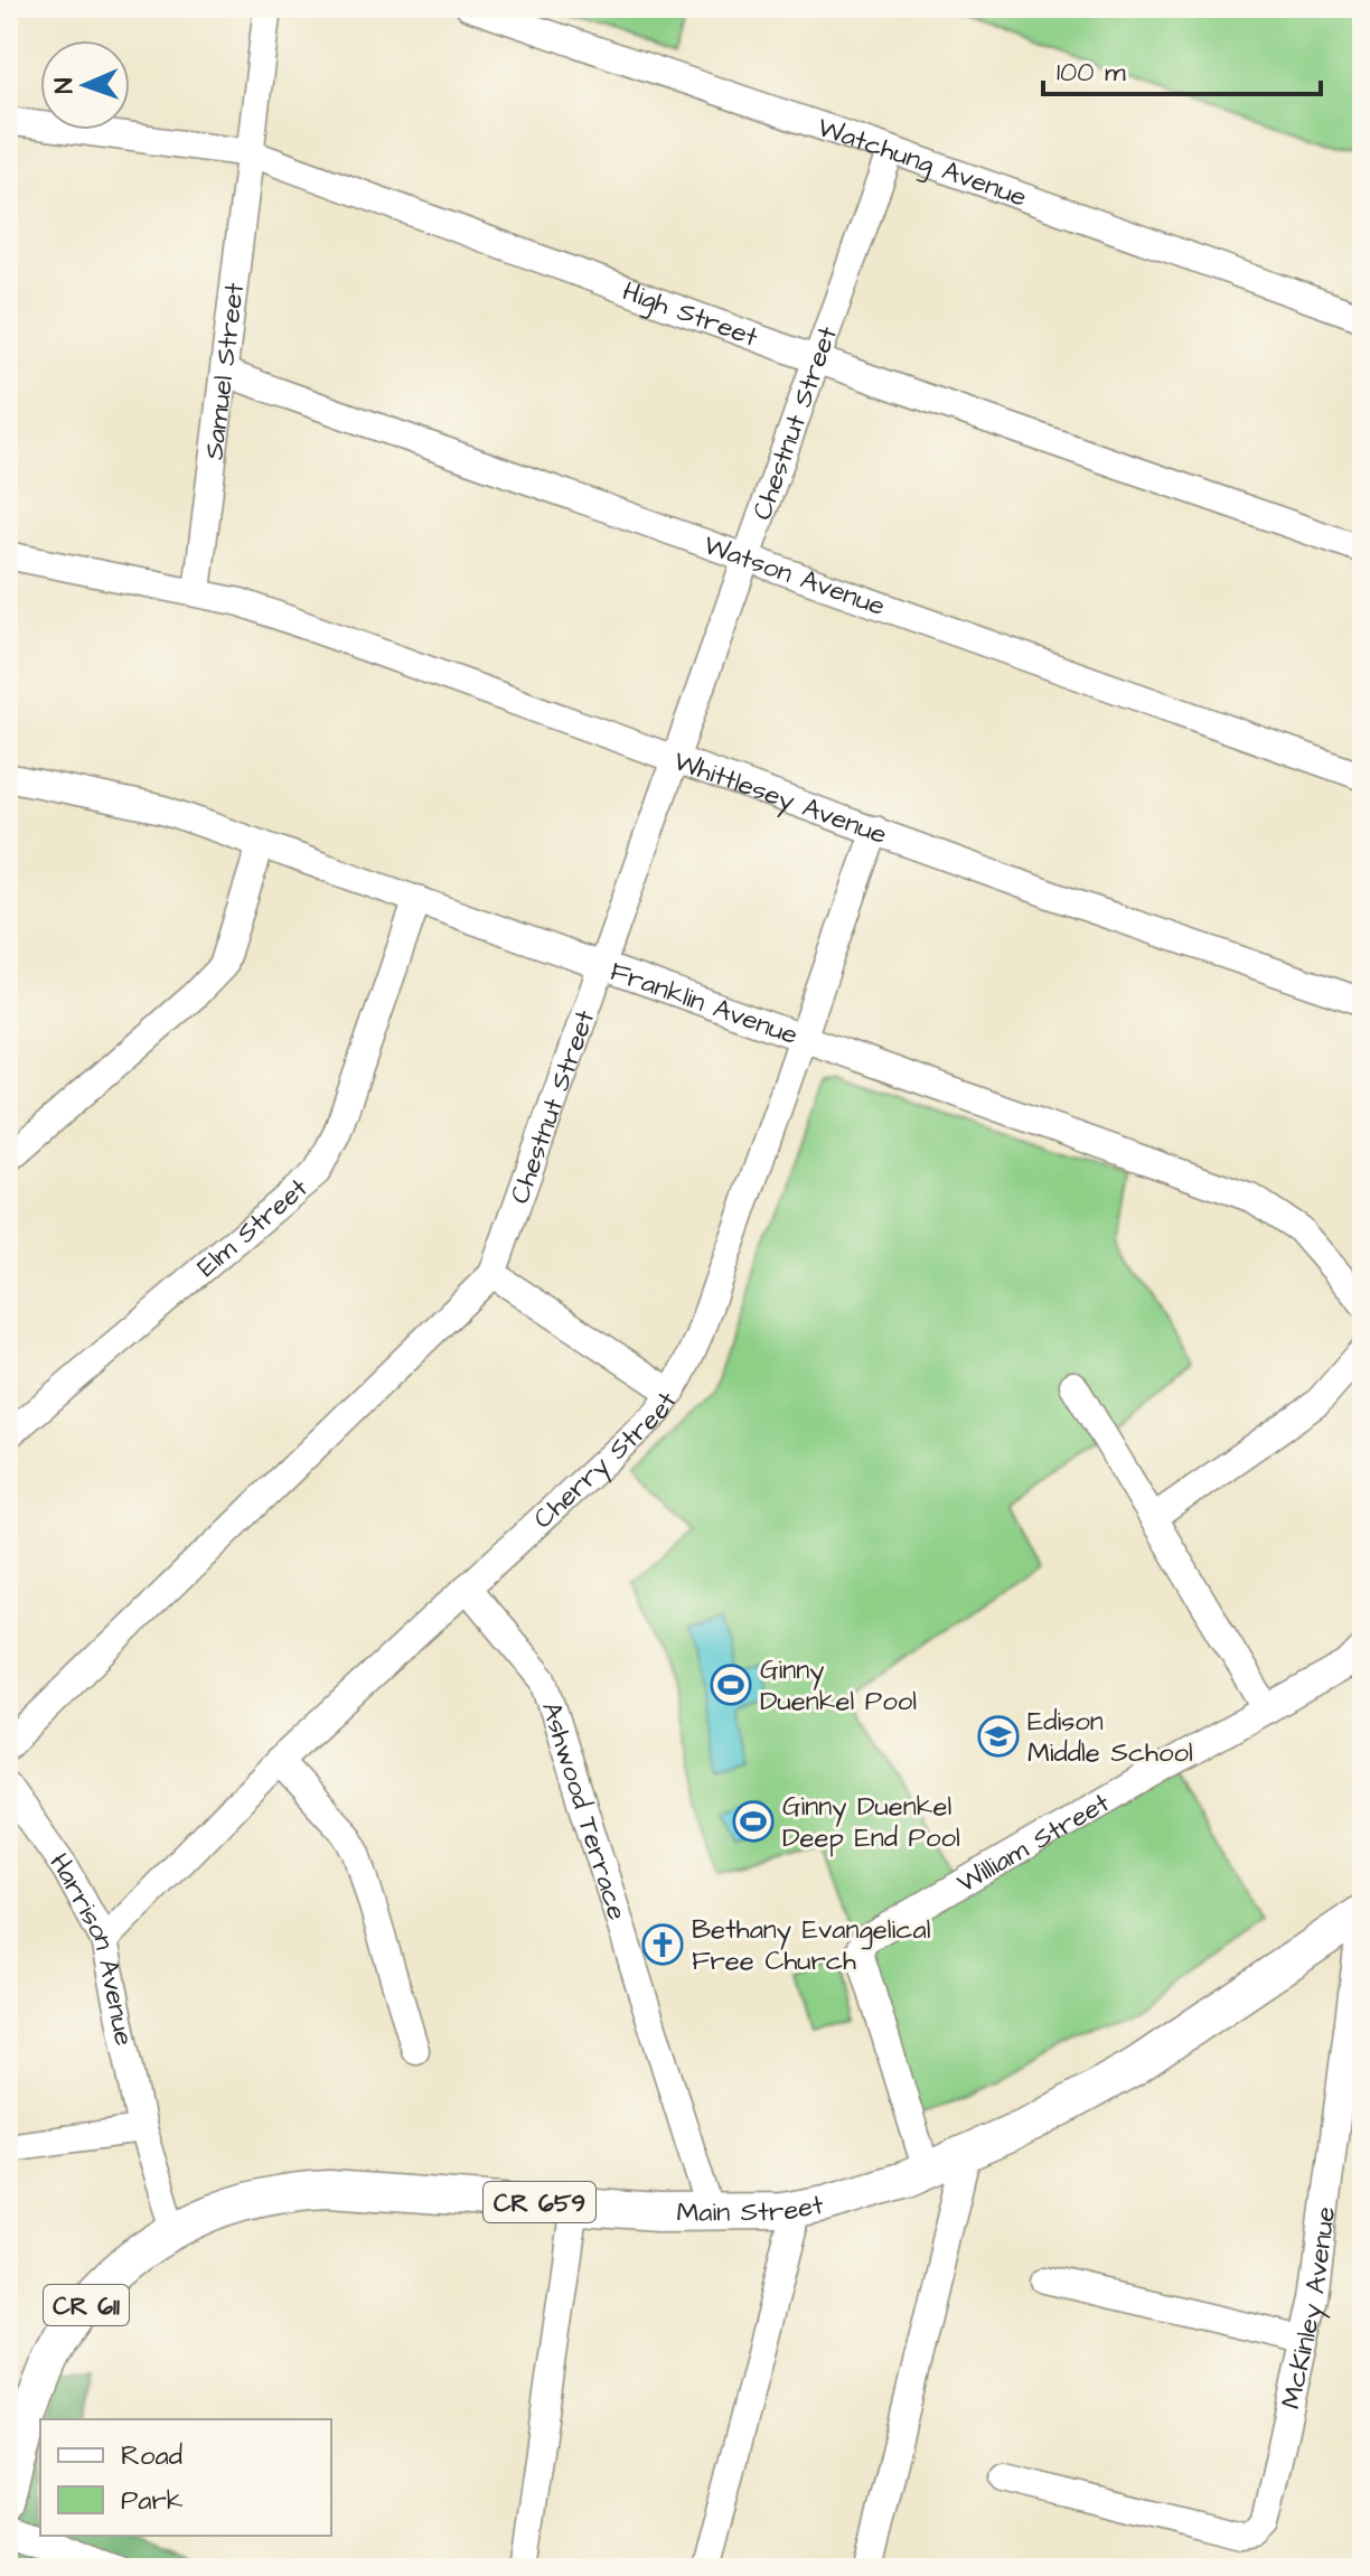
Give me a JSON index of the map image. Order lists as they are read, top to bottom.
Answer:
{
  "streets": {
    "main road": ["CR 659", "Main Street", "CR 611"],
    "street": [
      "Watchung Avenue",
      "High Street",
      "Samuel Street",
      "Chestnut Street",
      "Watson Avenue",
      "Whittlesey Avenue",
      "Franklin Avenue",
      "Elm Street",
      "Cherry Street",
      "Ashwood Terrace",
      "William Street",
      "Harrison Avenue",
      "McKinley Avenue"
    ]
  },
  "crossings": [
    ["Watchung Avenue", "Chestnut Street"],
    ["High Street", "Samuel Street"],
    ["High Street", "Chestnut Street"],
    ["Samuel Street", "Watson Avenue"],
    ["Samuel Street", "Whittlesey Avenue"],
    ["Chestnut Street", "Watson Avenue"],
    ["Chestnut Street", "Whittlesey Avenue"],
    ["Chestnut Street", "Franklin Avenue"],
    ["Whittlesey Avenue", "Cherry Street"],
    ["Franklin Avenue", "Elm Street"],
    ["Franklin Avenue", "Cherry Street"],
    ["Cherry Street", "Ashwood Terrace"],
    ["Cherry Street", "Harrison Avenue"],
    ["Ashwood Terrace", "Main Street"],
    ["William Street", "Main Street"],
    ["Main Street", "CR 611"],
    ["Main Street", "McKinley Avenue"]
  ],
  "places": {
    "sports": ["Ginny Duenkel Pool", "Ginny Duenkel Deep End Pool"],
    "school or university": ["Edison Middle School"],
    "church": ["Bethany Evangelical Free Church"]
  },
  "legend": ["Road", "Park"],
  "scale_bar": "100 m",
  "north": "left"
}
